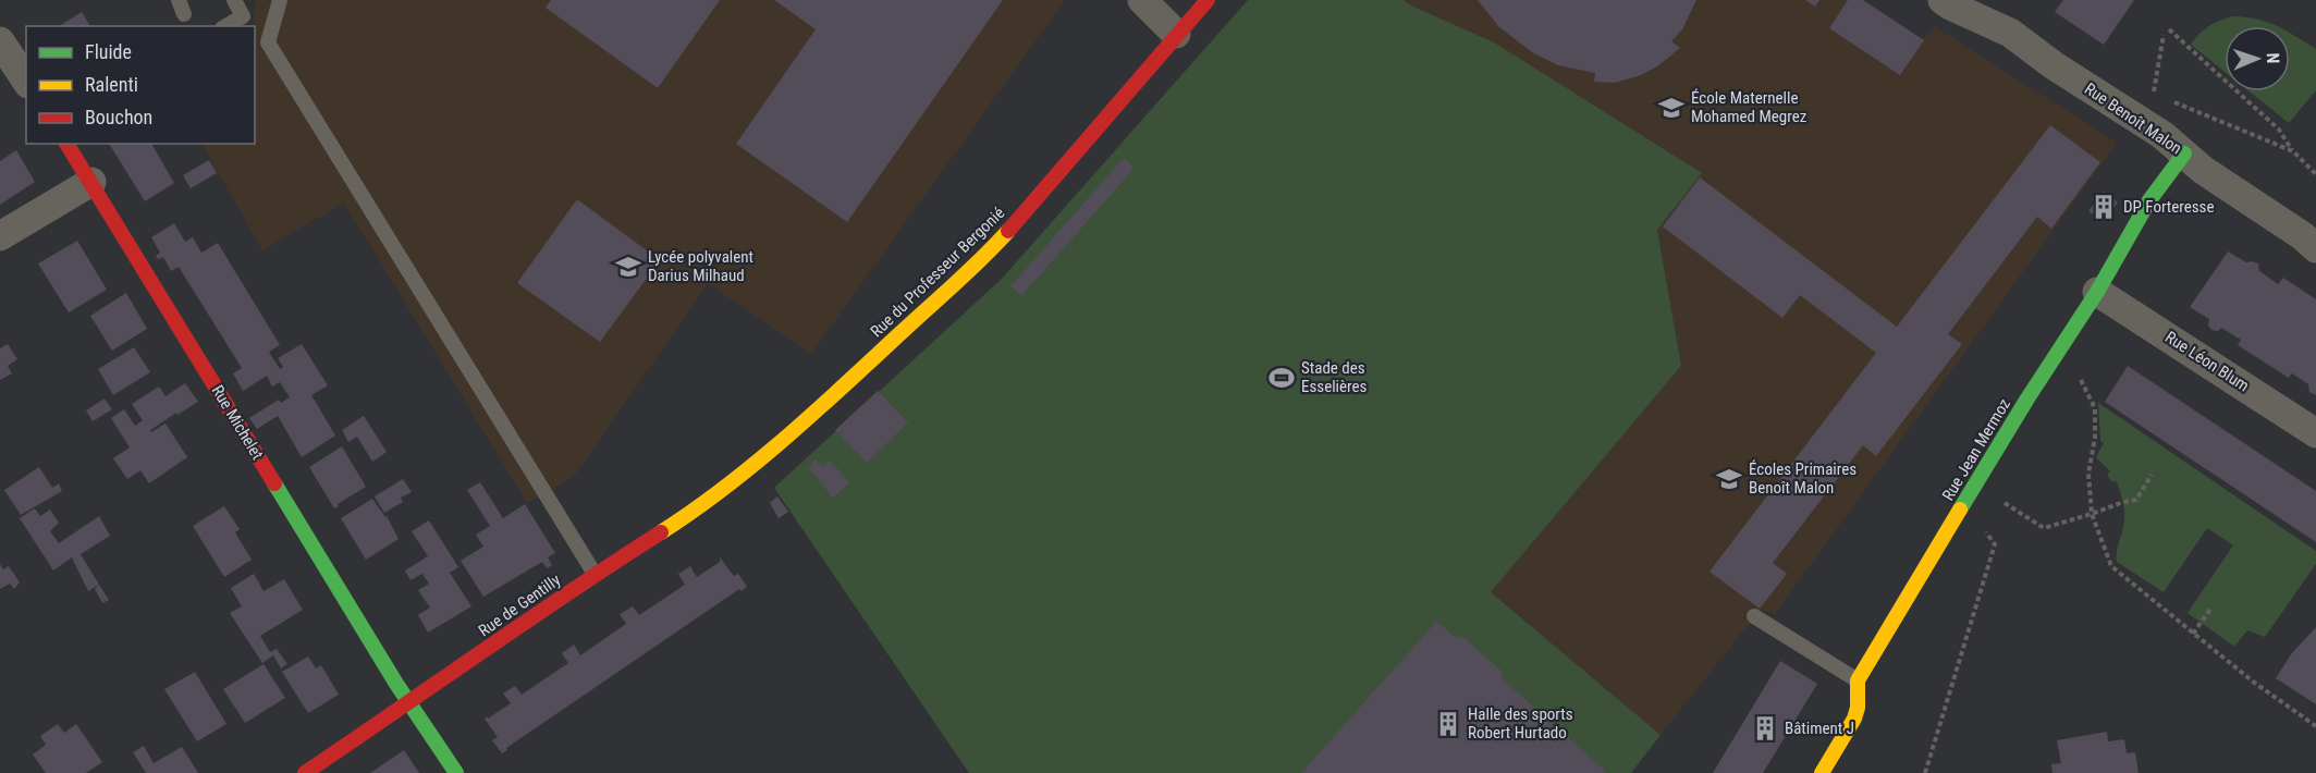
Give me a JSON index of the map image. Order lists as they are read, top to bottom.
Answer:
{
  "streets": {
    "street": [
      "Rue Benoît Malon",
      "Rue du Professeur Bergonié",
      "Rue Léon Blum",
      "Rue Michelet",
      "Rue Jean Mermoz",
      "Rue de Gentilly"
    ]
  },
  "crossings": [
    ["Rue Benoît Malon", "Rue Jean Mermoz"],
    ["Rue du Professeur Bergonié", "Rue de Gentilly"],
    ["Rue Léon Blum", "Rue Jean Mermoz"],
    ["Rue Michelet", "Rue de Gentilly"]
  ],
  "places": {
    "school or university": ["École Maternelle Mohamed Megrez", "Lycée polyvalent Darius Milhaud", "Écoles Primaires Benoît Malon"],
    "building": ["DP Forteresse", "Halle des sports Robert Hurtado", "Bâtiment J"],
    "sports": ["Stade des Esselières"]
  },
  "legend": ["Fluide", "Ralenti", "Bouchon"],
  "north": "right"
}
